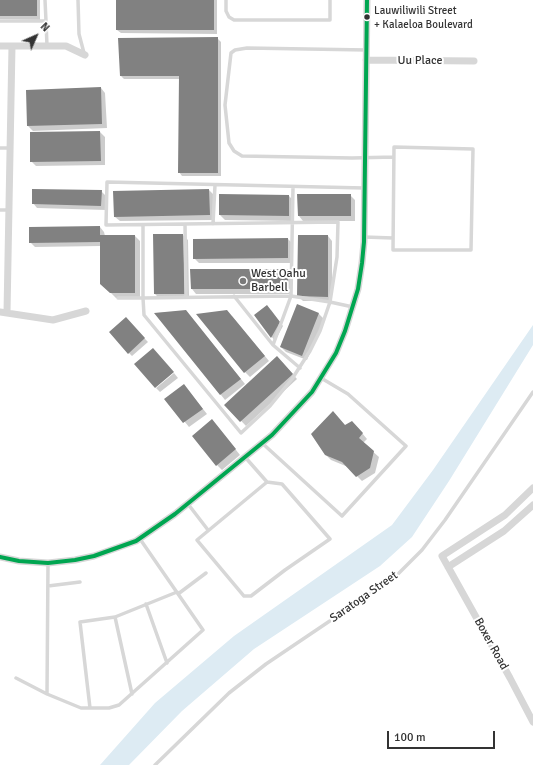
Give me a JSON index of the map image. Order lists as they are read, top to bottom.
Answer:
{
  "streets": {
    "street": ["Uu Place", "Boxer Road"],
    "lane": ["Saratoga Street"]
  },
  "places": ["Lauwiliwili Street + Kalaeloa Boulevard", "West Oahu Barbell"],
  "scale_bar": "100 m",
  "north": "top right"
}
